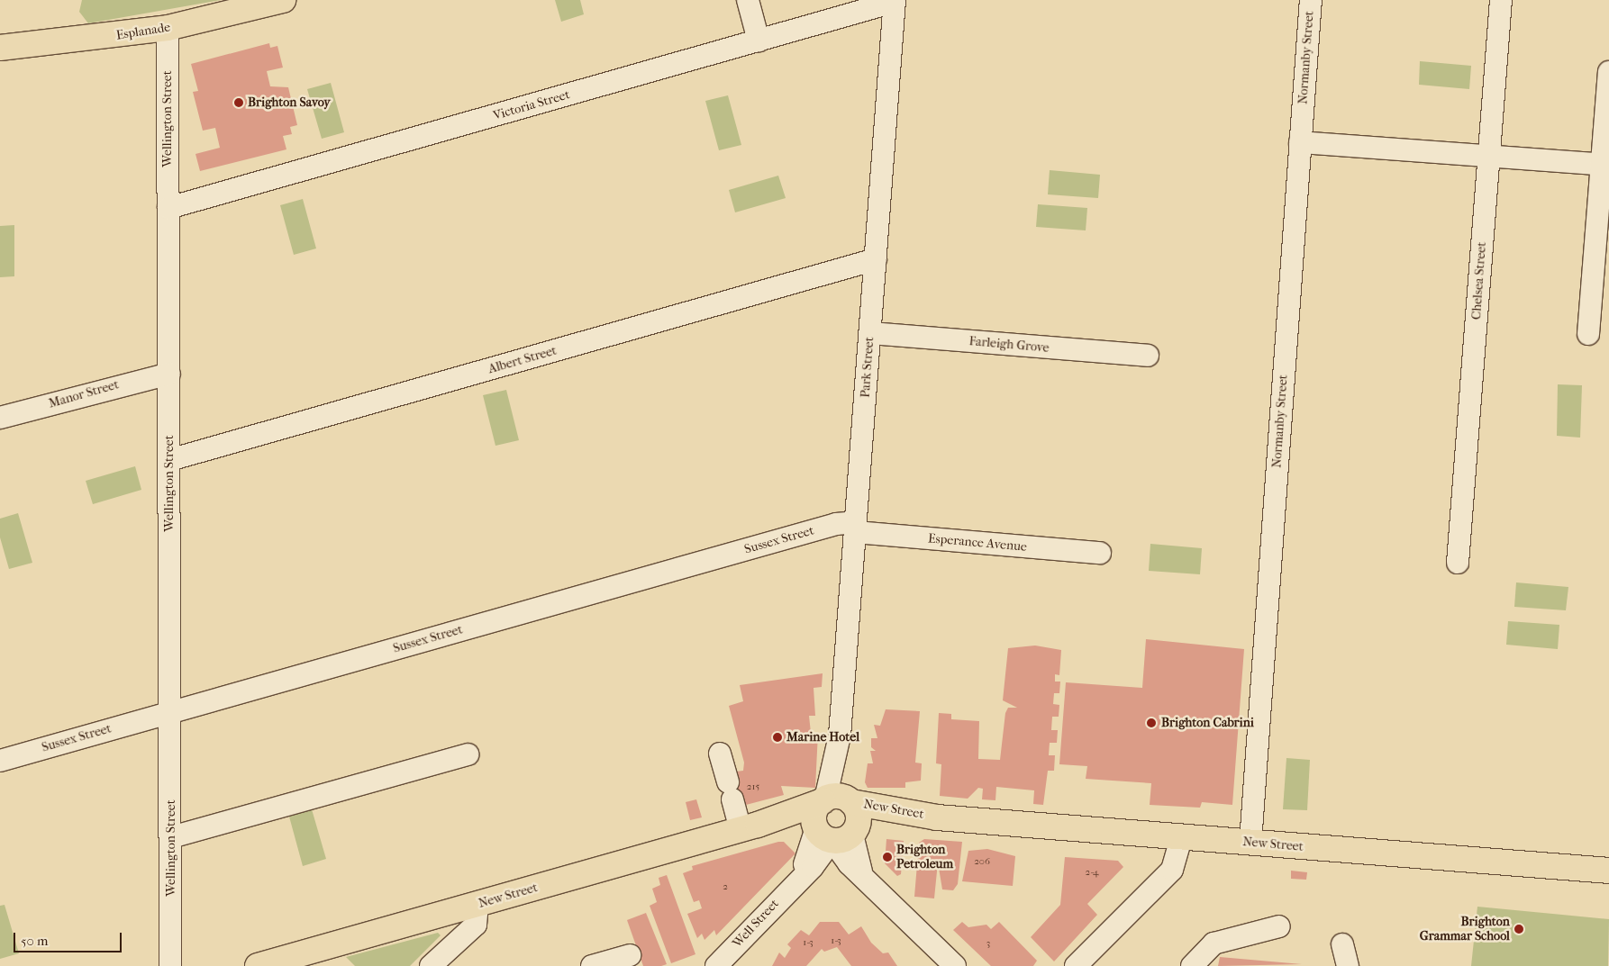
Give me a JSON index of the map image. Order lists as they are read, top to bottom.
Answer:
{
  "streets": {
    "main road": ["Esplanade", "New Street"],
    "street": [
      "Normanby Street",
      "Victoria Street",
      "Wellington Street",
      "Chelsea Street",
      "Farleigh Grove",
      "Albert Street",
      "Park Street",
      "Manor Street",
      "Sussex Street",
      "Esperance Avenue",
      "Well Street"
    ]
  },
  "crossings": [
    ["Esplanade", "Wellington Street"],
    ["Normanby Street", "New Street"],
    ["Victoria Street", "Wellington Street"],
    ["Victoria Street", "Park Street"],
    ["Wellington Street", "Albert Street"],
    ["Wellington Street", "Manor Street"],
    ["Wellington Street", "Sussex Street"],
    ["Farleigh Grove", "Park Street"],
    ["Albert Street", "Park Street"],
    ["Park Street", "Sussex Street"],
    ["Park Street", "Esperance Avenue"],
    ["Park Street", "New Street"],
    ["Sussex Street", "Esperance Avenue"],
    ["New Street", "Well Street"]
  ],
  "places": [
    "Brighton Savoy",
    "Brighton Cabrini",
    "Marine Hotel",
    "Brighton Petroleum",
    "Brighton Grammar School"
  ],
  "house_numbers": [
    "215",
    "206",
    "2-4",
    "2",
    "1-3",
    "1-3",
    "3"
  ],
  "scale_bar": "50 m"
}
